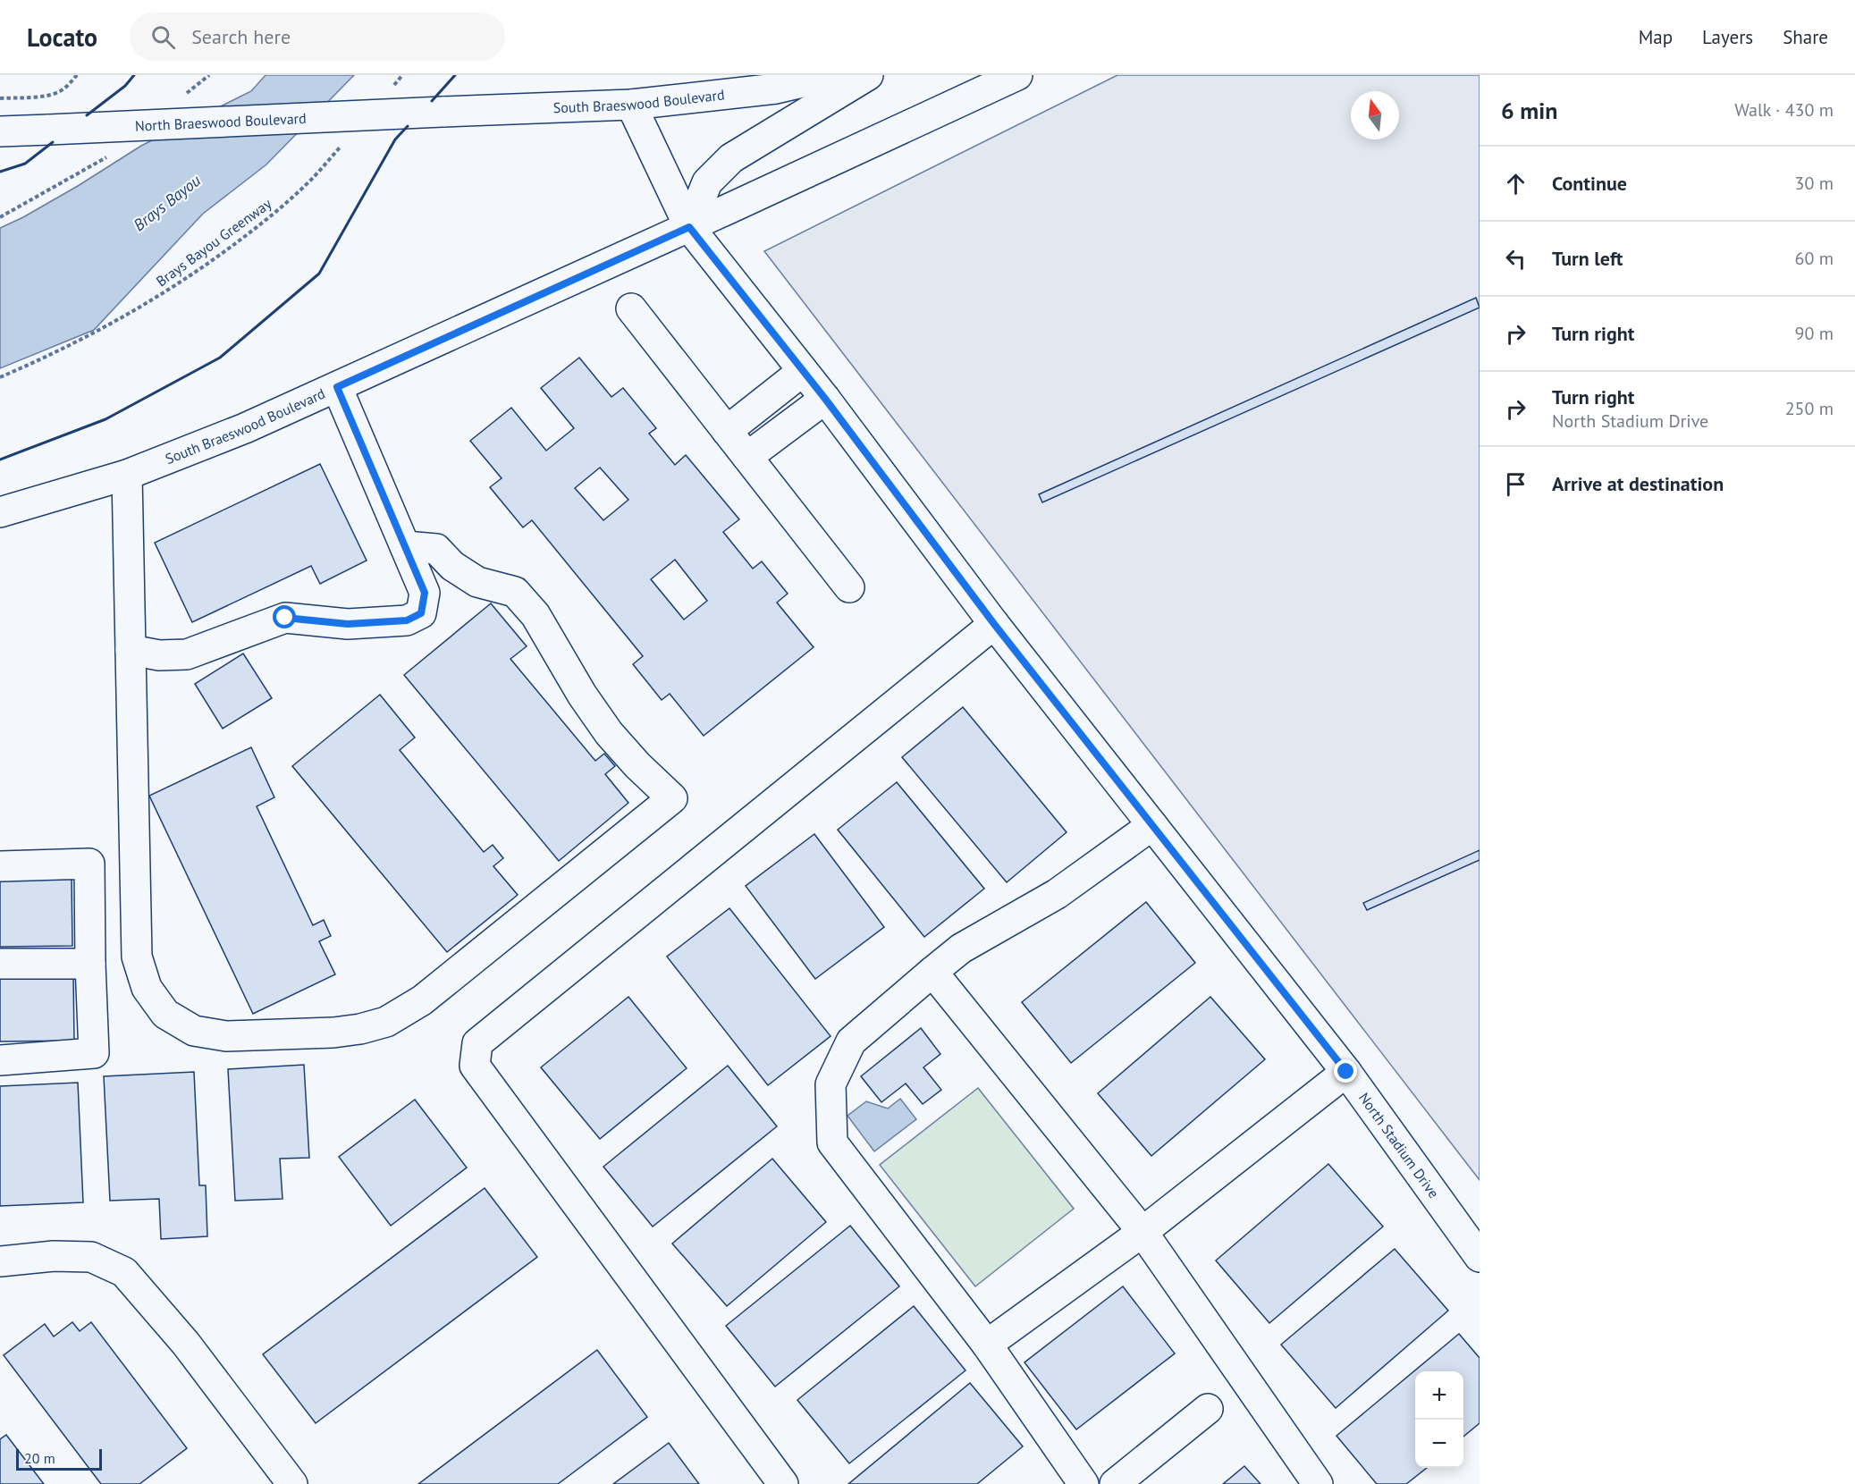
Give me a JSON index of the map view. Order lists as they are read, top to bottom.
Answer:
{
  "streets": {
    "main road": ["South Braeswood Boulevard", "North Braeswood Boulevard", "North Stadium Drive"],
    "path": ["Brays Bayou Greenway"]
  },
  "crossings": [
    ["South Braeswood Boulevard", "North Braeswood Boulevard"],
    ["South Braeswood Boulevard", "North Stadium Drive"]
  ],
  "water": ["Brays Bayou"],
  "scale_bar": "20 m",
  "north": "top",
  "page": {
    "header": "Locato",
    "search": "Search here",
    "nav": ["Map", "Layers", "Share"],
    "heading": ["6 min", "Walk · 430 m"],
    "list": [
      ["Continue", "30 m"],
      ["Turn left", "60 m"],
      ["Turn right", "90 m"],
      ["Turn right", "North Stadium Drive", "250 m"],
      "Arrive at destination"
    ],
    "map_buttons": ["+", "−"],
    "scale": "20 m"
  }
}
